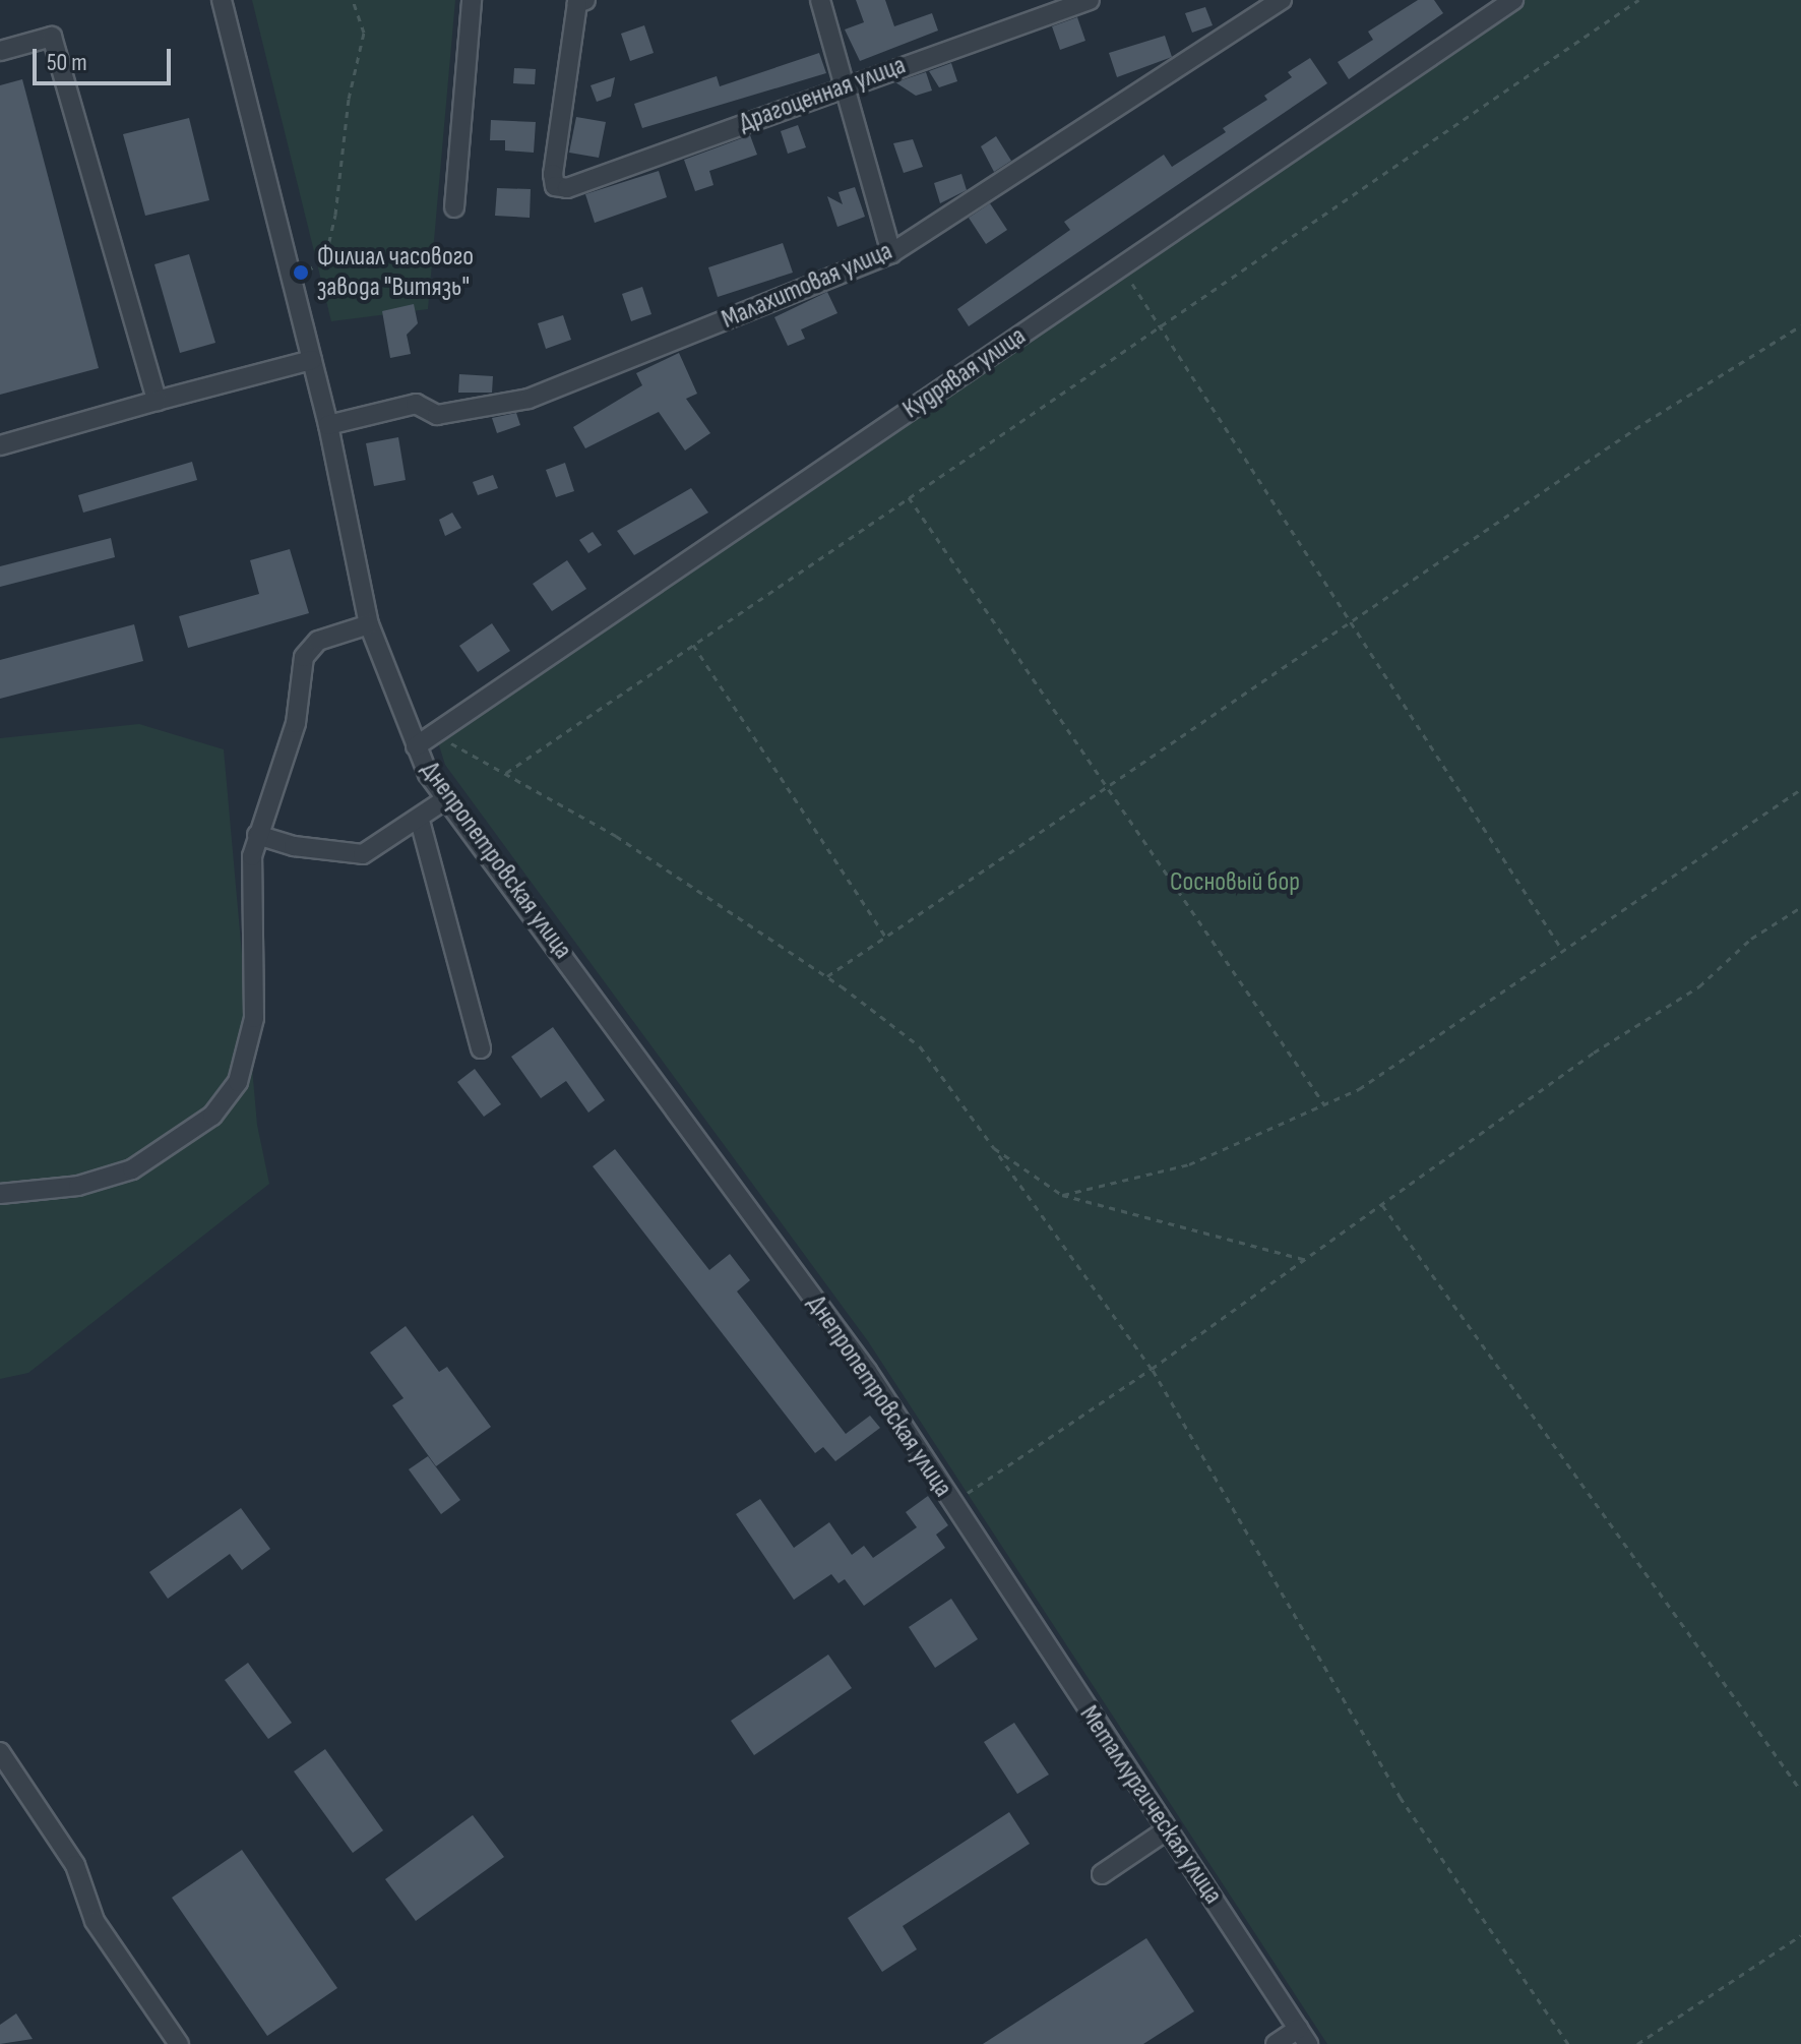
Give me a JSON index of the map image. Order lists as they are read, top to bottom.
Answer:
{
  "streets": {
    "street": [
      "Драгоценная улица",
      "Малахитовая улица",
      "Кудрявая улица",
      "Днепропетровская улица",
      "Металлургическая улица"
    ]
  },
  "crossings": [
    ["Малахитовая улица", "Днепропетровская улица"],
    ["Кудрявая улица", "Днепропетровская улица"],
    ["Днепропетровская улица", "Металлургическая улица"]
  ],
  "parks": ["Сосновый бор"],
  "places": ["Филиал часового завода \"Витязь\""],
  "scale_bar": "50 m"
}
